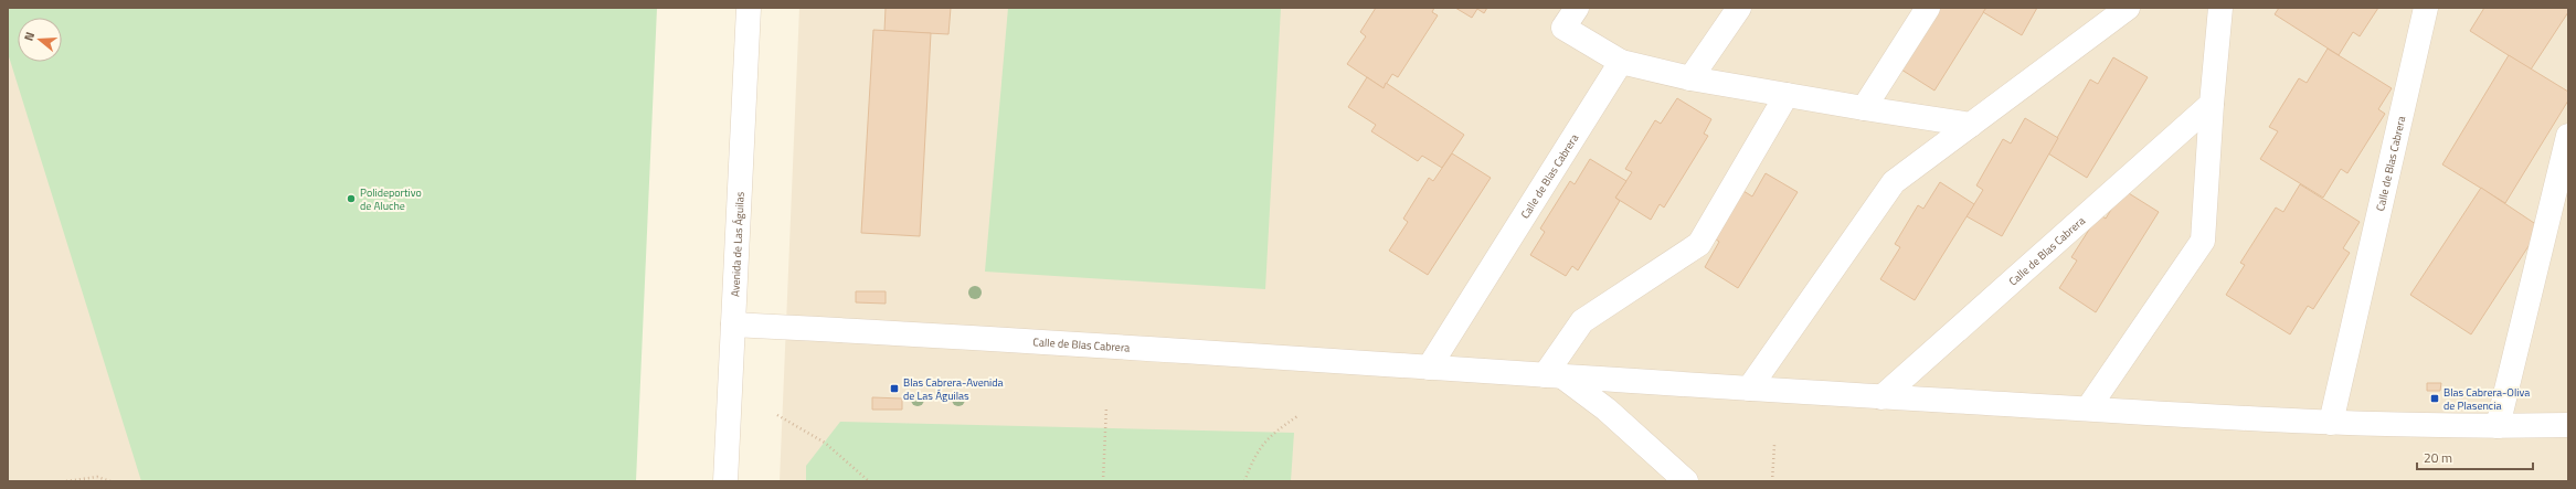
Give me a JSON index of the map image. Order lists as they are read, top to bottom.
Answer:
{
  "streets": {
    "street": ["Calle de Blas Cabrera", "Avenida de Las Águilas"]
  },
  "crossings": [
    ["Calle de Blas Cabrera", "Avenida de Las Águilas"]
  ],
  "places": {
    "other": ["Polideportivo de Aluche"],
    "transit": ["Blas Cabrera-Avenida de Las Águilas", "Blas Cabrera-Oliva de Plasencia"]
  },
  "scale_bar": "20 m",
  "north": "left"
}
